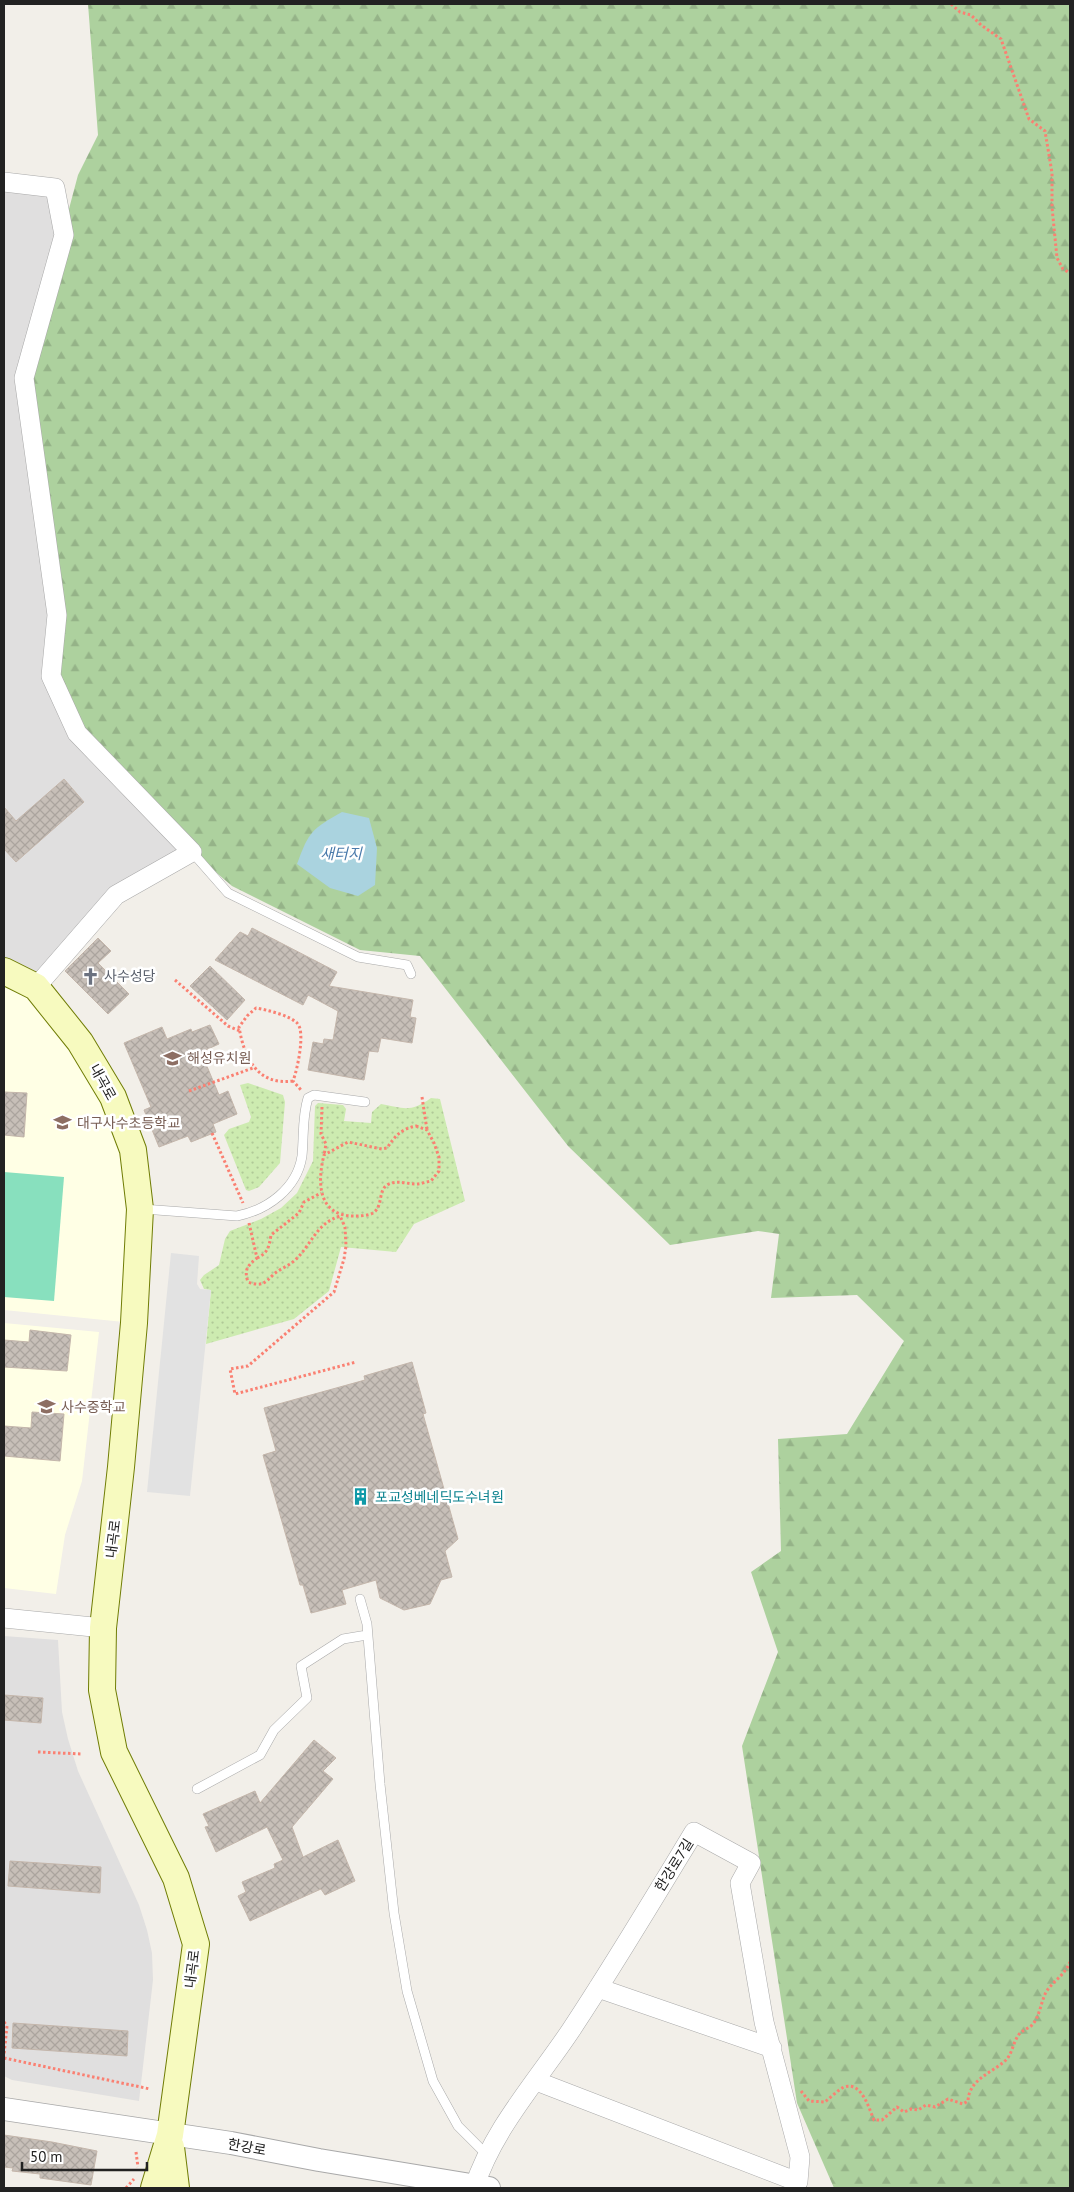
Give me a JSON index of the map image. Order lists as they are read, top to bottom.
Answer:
{
  "streets": {
    "main road": ["내곡로"],
    "street": ["한강로7길", "한강로"]
  },
  "crossings": [
    ["내곡로", "한강로"],
    ["한강로7길", "한강로"]
  ],
  "water": ["새터지"],
  "places": {
    "church": ["사수성당"],
    "school or university": ["해성유치원", "대구사수초등학교", "사수중학교"],
    "building": ["포교성베네딕도수녀원"]
  },
  "scale_bar": "50 m"
}
